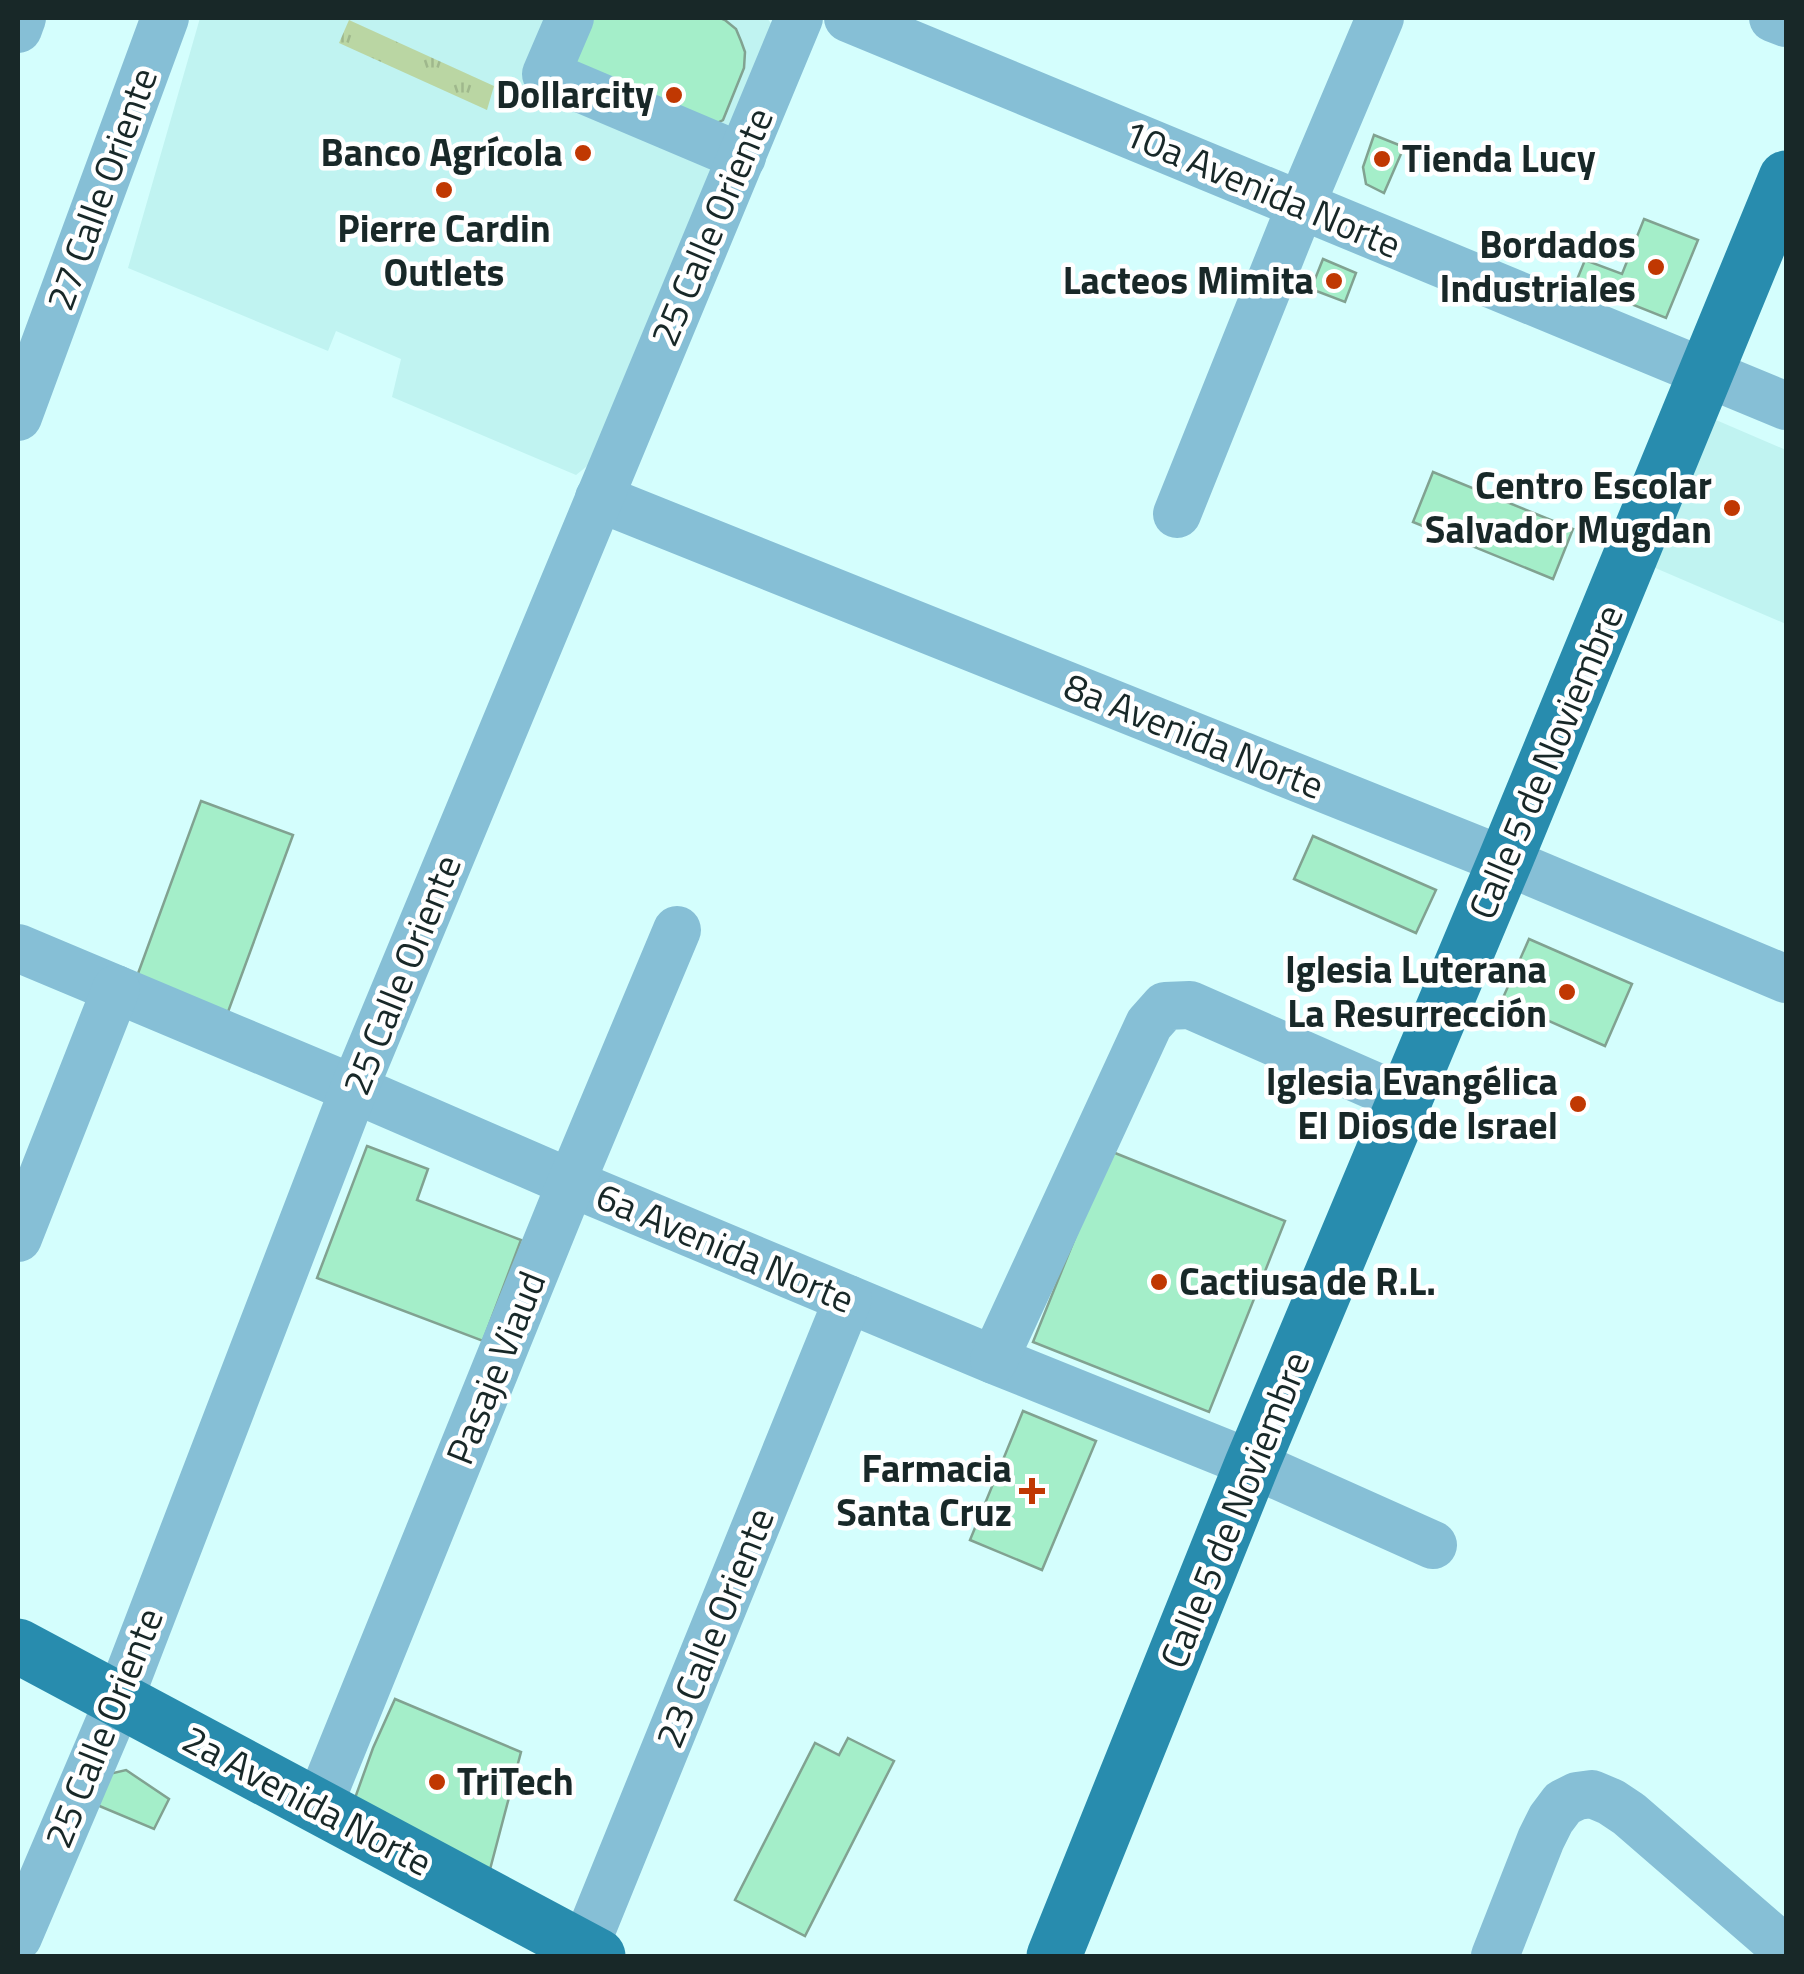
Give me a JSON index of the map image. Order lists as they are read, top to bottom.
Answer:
{
  "streets": {
    "main road": ["Calle 5 de Noviembre", "2a Avenida Norte"],
    "street": [
      "27 Calle Oriente",
      "10a Avenida Norte",
      "25 Calle Oriente",
      "8a Avenida Norte",
      "6a Avenida Norte",
      "Pasaje Viaud",
      "23 Calle Oriente"
    ]
  },
  "crossings": [
    ["10a Avenida Norte", "Calle 5 de Noviembre"],
    ["25 Calle Oriente", "8a Avenida Norte"],
    ["25 Calle Oriente", "6a Avenida Norte"],
    ["25 Calle Oriente", "2a Avenida Norte"],
    ["8a Avenida Norte", "Calle 5 de Noviembre"],
    ["Calle 5 de Noviembre", "6a Avenida Norte"],
    ["6a Avenida Norte", "Pasaje Viaud"],
    ["6a Avenida Norte", "23 Calle Oriente"],
    ["Pasaje Viaud", "2a Avenida Norte"],
    ["23 Calle Oriente", "2a Avenida Norte"]
  ],
  "places": {
    "other": [
      "Dollarcity",
      "Banco Agrícola",
      "Tienda Lucy",
      "Pierre Cardin Outlets",
      "Bordados Industriales",
      "Lacteos Mimita",
      "Centro Escolar Salvador Mugdan",
      "Iglesia Luterana La Resurrección",
      "Iglesia Evangélica El Dios de Israel",
      "Cactiusa de R.L.",
      "TriTech"
    ],
    "health": ["Farmacia Santa Cruz"]
  }
}
